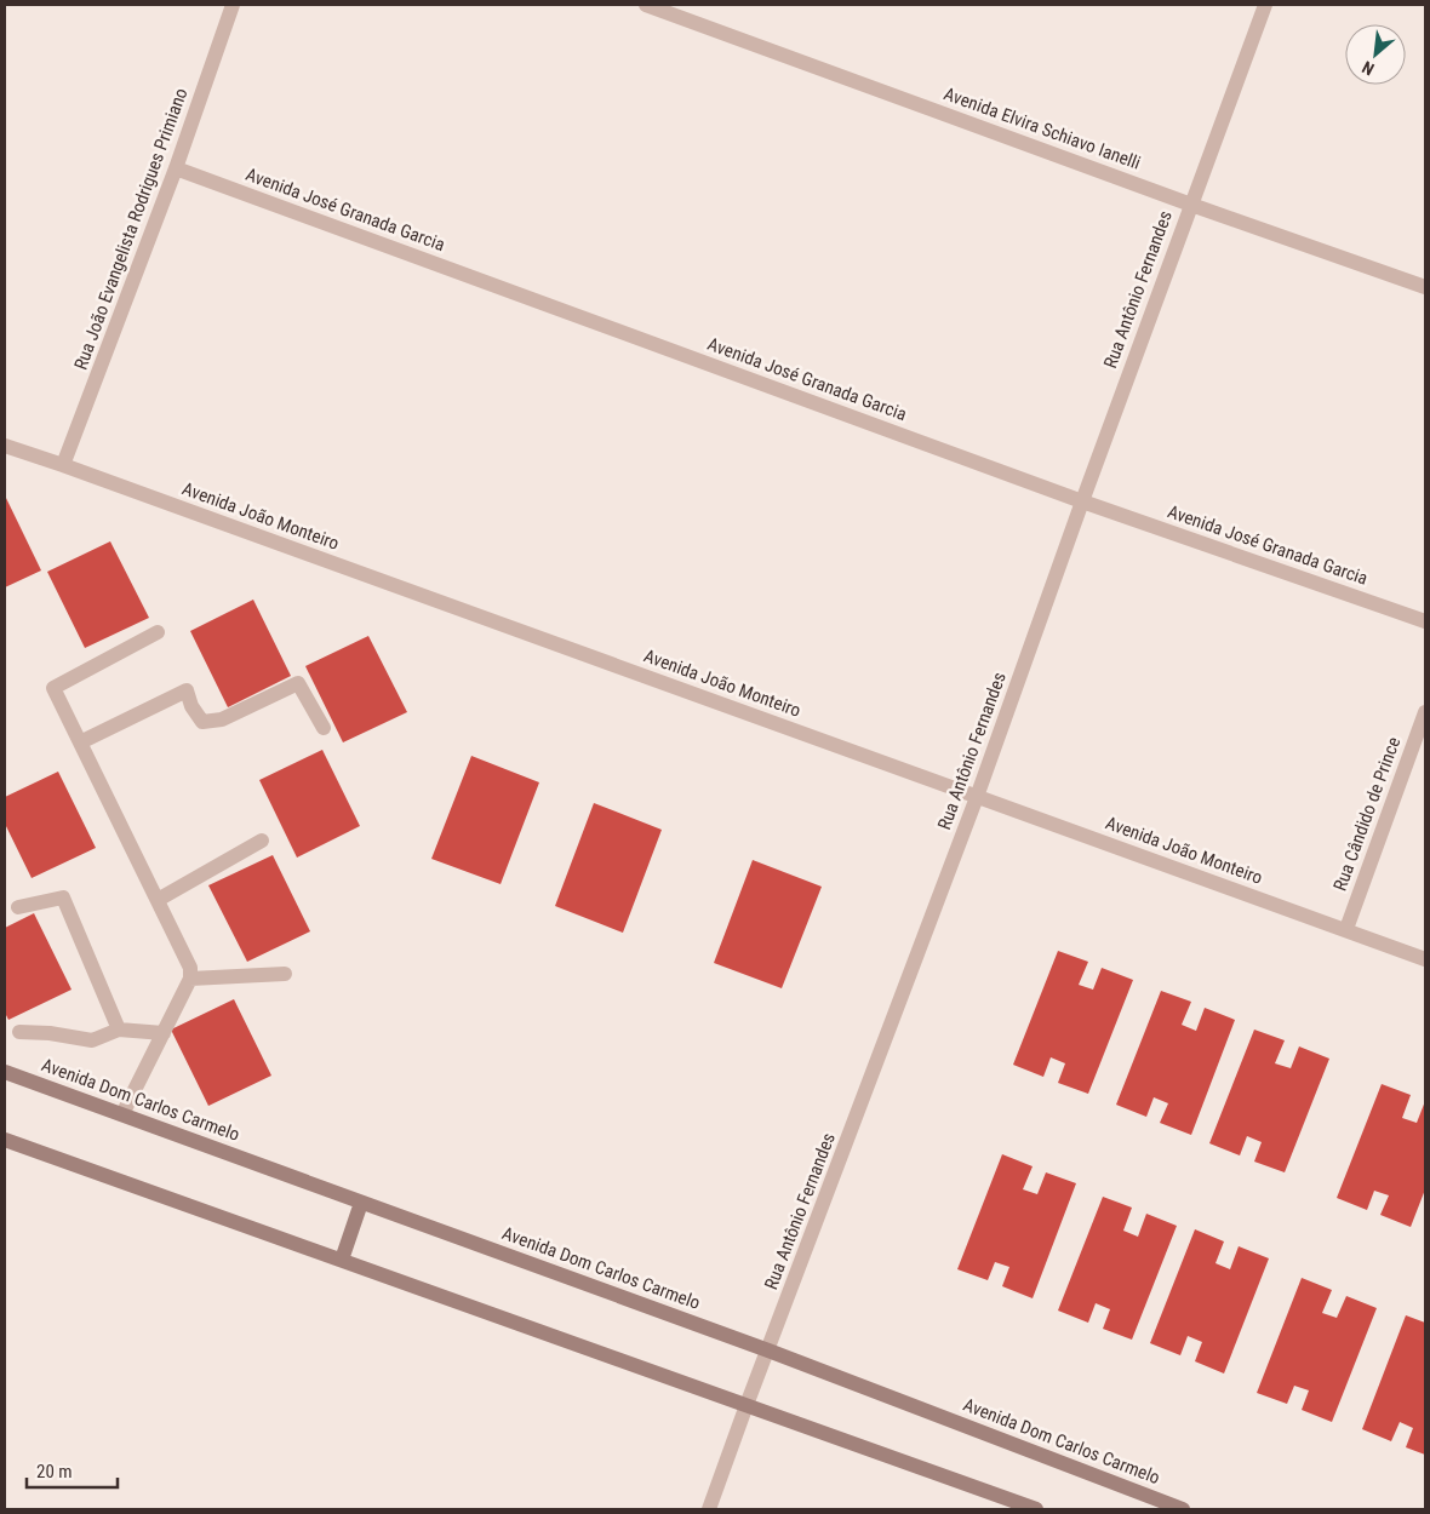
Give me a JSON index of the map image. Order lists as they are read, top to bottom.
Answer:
{
  "streets": {
    "street": [
      "Avenida Elvira Schiavo Ianelli",
      "Avenida José Granada Garcia",
      "Rua João Evangelista Rodrigues Primiano",
      "Rua Antônio Fernandes",
      "Avenida João Monteiro",
      "Rua Cândido de Prince",
      "Avenida Dom Carlos Carmelo"
    ]
  },
  "crossings": [
    ["Avenida Elvira Schiavo Ianelli", "Rua Antônio Fernandes"],
    ["Avenida José Granada Garcia", "Rua João Evangelista Rodrigues Primiano"],
    ["Avenida José Granada Garcia", "Rua Antônio Fernandes"],
    ["Rua João Evangelista Rodrigues Primiano", "Avenida João Monteiro"],
    ["Rua Antônio Fernandes", "Avenida João Monteiro"],
    ["Rua Antônio Fernandes", "Avenida Dom Carlos Carmelo"],
    ["Avenida João Monteiro", "Rua Cândido de Prince"]
  ],
  "scale_bar": "20 m",
  "north": "bottom left"
}
